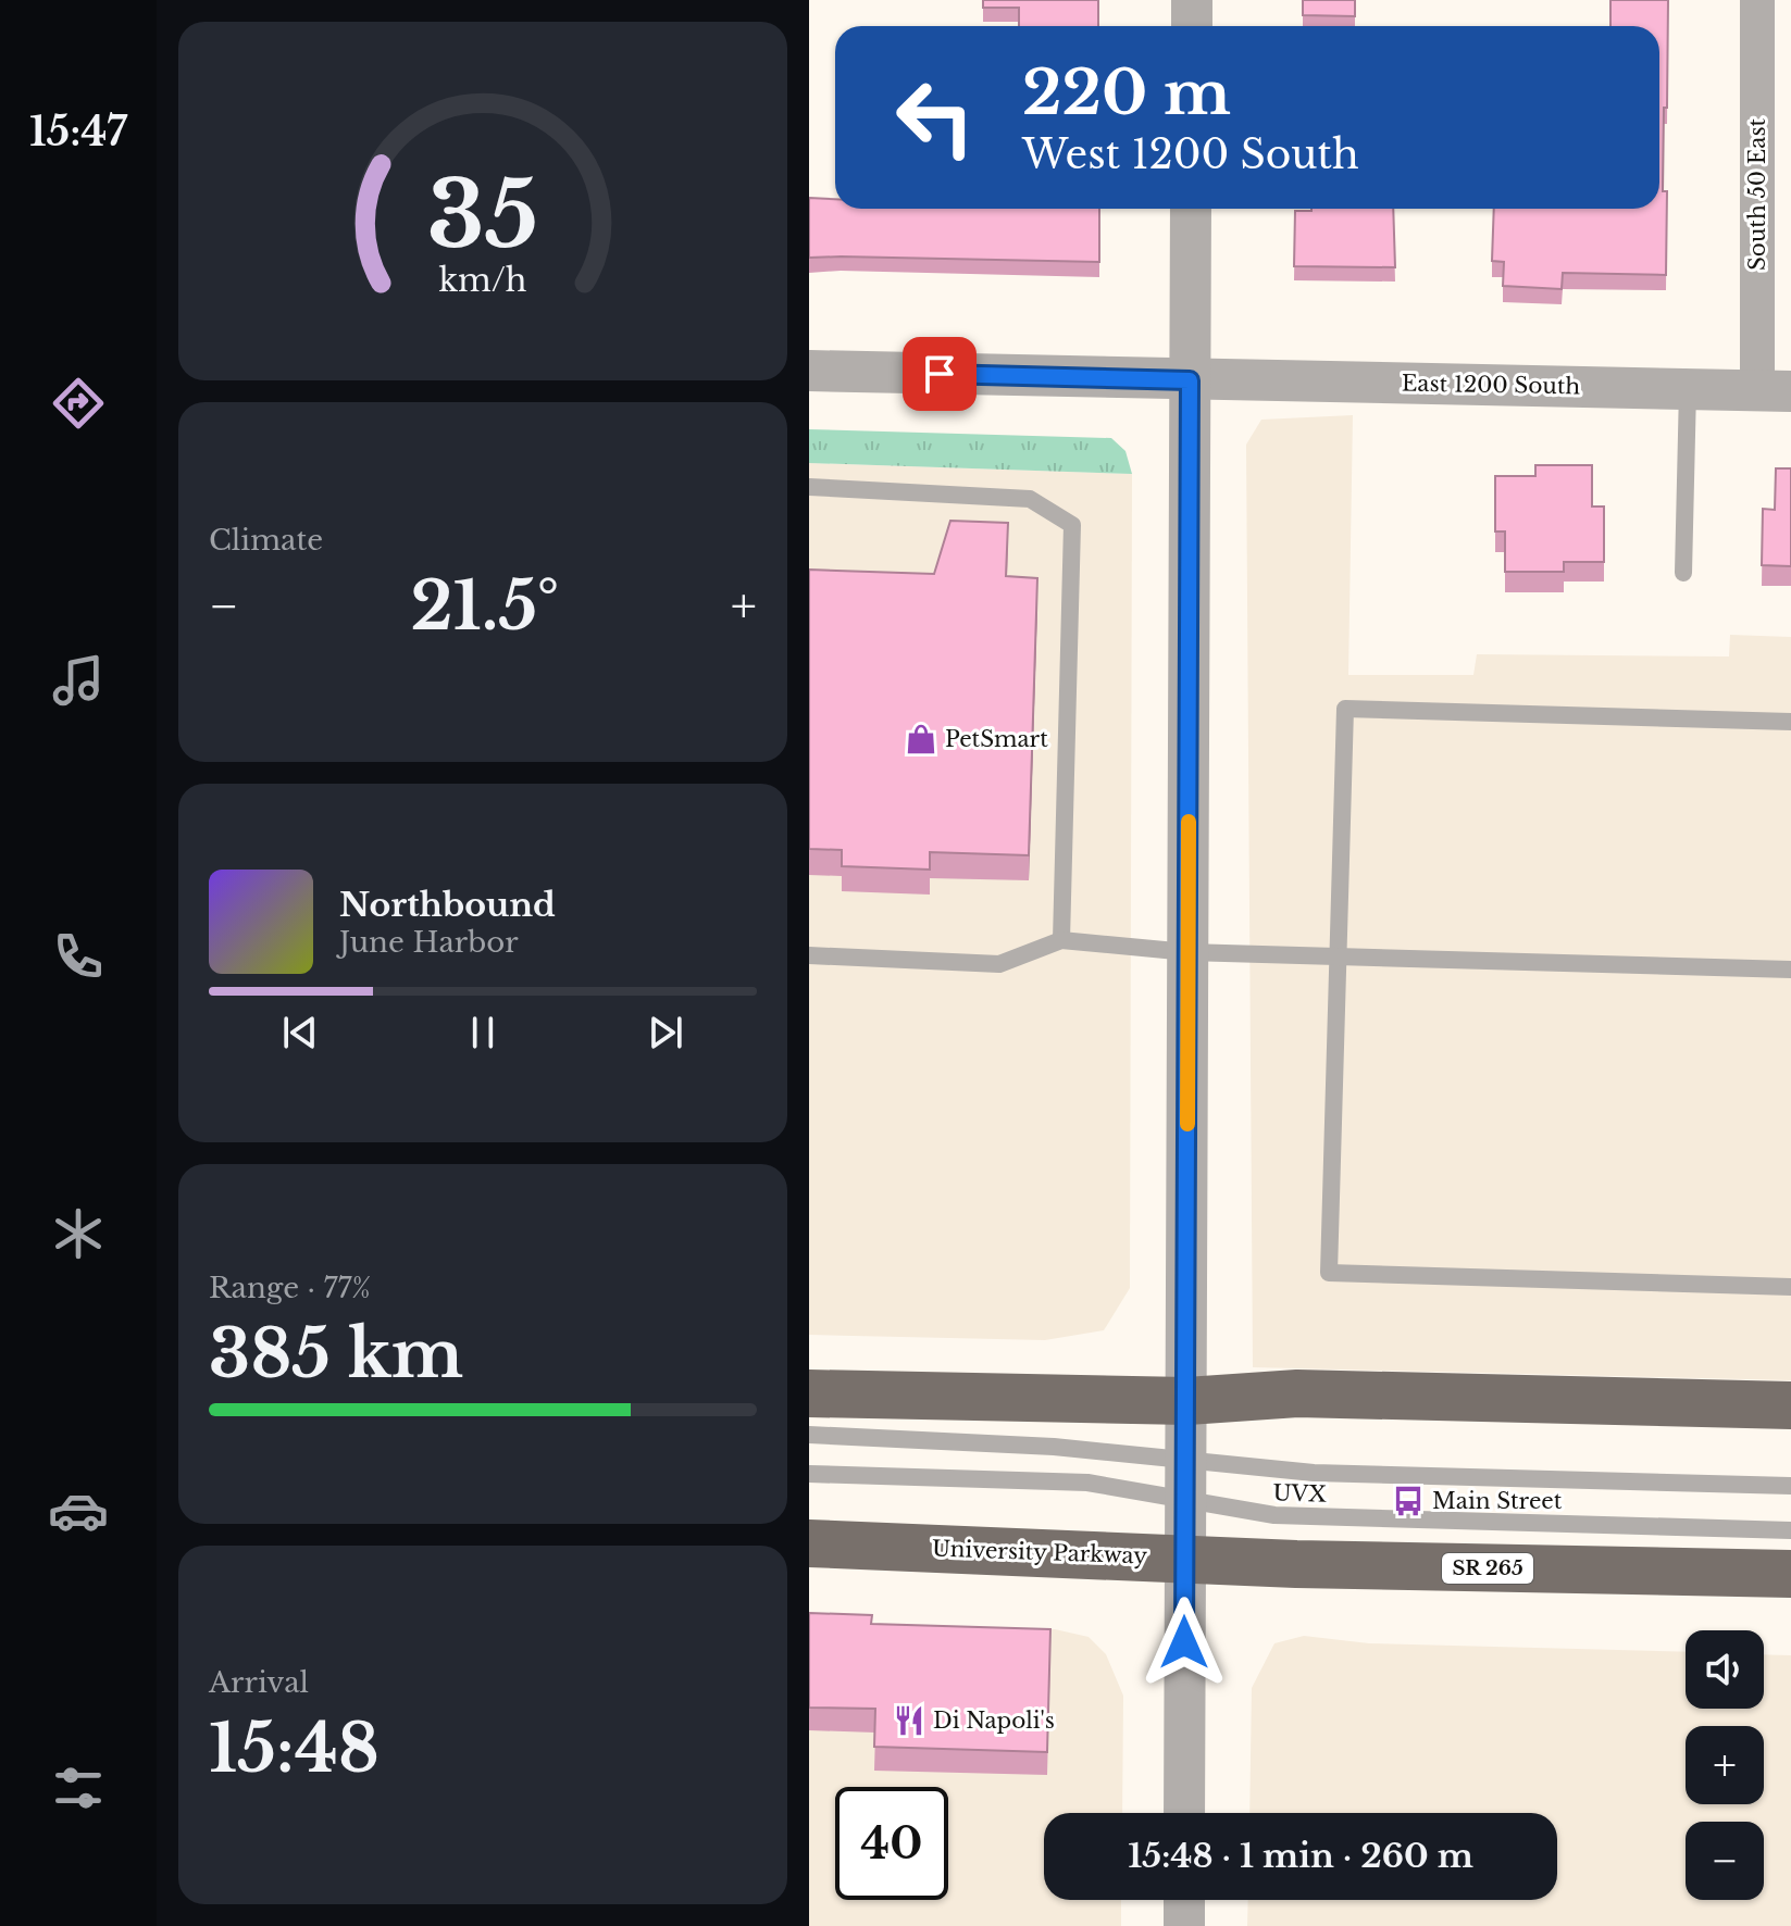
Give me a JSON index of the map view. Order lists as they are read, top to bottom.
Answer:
{
  "streets": {
    "main road": ["University Parkway", "SR 265"],
    "street": ["South 50 East", "East 1200 South"],
    "lane": ["UVX"]
  },
  "crossings": [
    ["South 50 East", "East 1200 South"]
  ],
  "places": {
    "shop": ["PetSmart"],
    "bus stop": ["Main Street"],
    "restaurant": ["Di Napoli's"]
  },
  "page": {
    "tabs": "15:47",
    "turn": ["220 m", "West 1200 South"],
    "tile": [
      "Climate",
      ["Range · 77%", "385 km"],
      ["Arrival", "15:48"]
    ],
    "heat": ["−", "21.5°", "+"],
    "song": ["Northbound", "June Harbor"],
    "map_buttons": ["+", "−"],
    "limit": "40",
    "trip": "15:48 · 1 min · 260 m",
    "gauge": ["35", "km/h"]
  }
}
